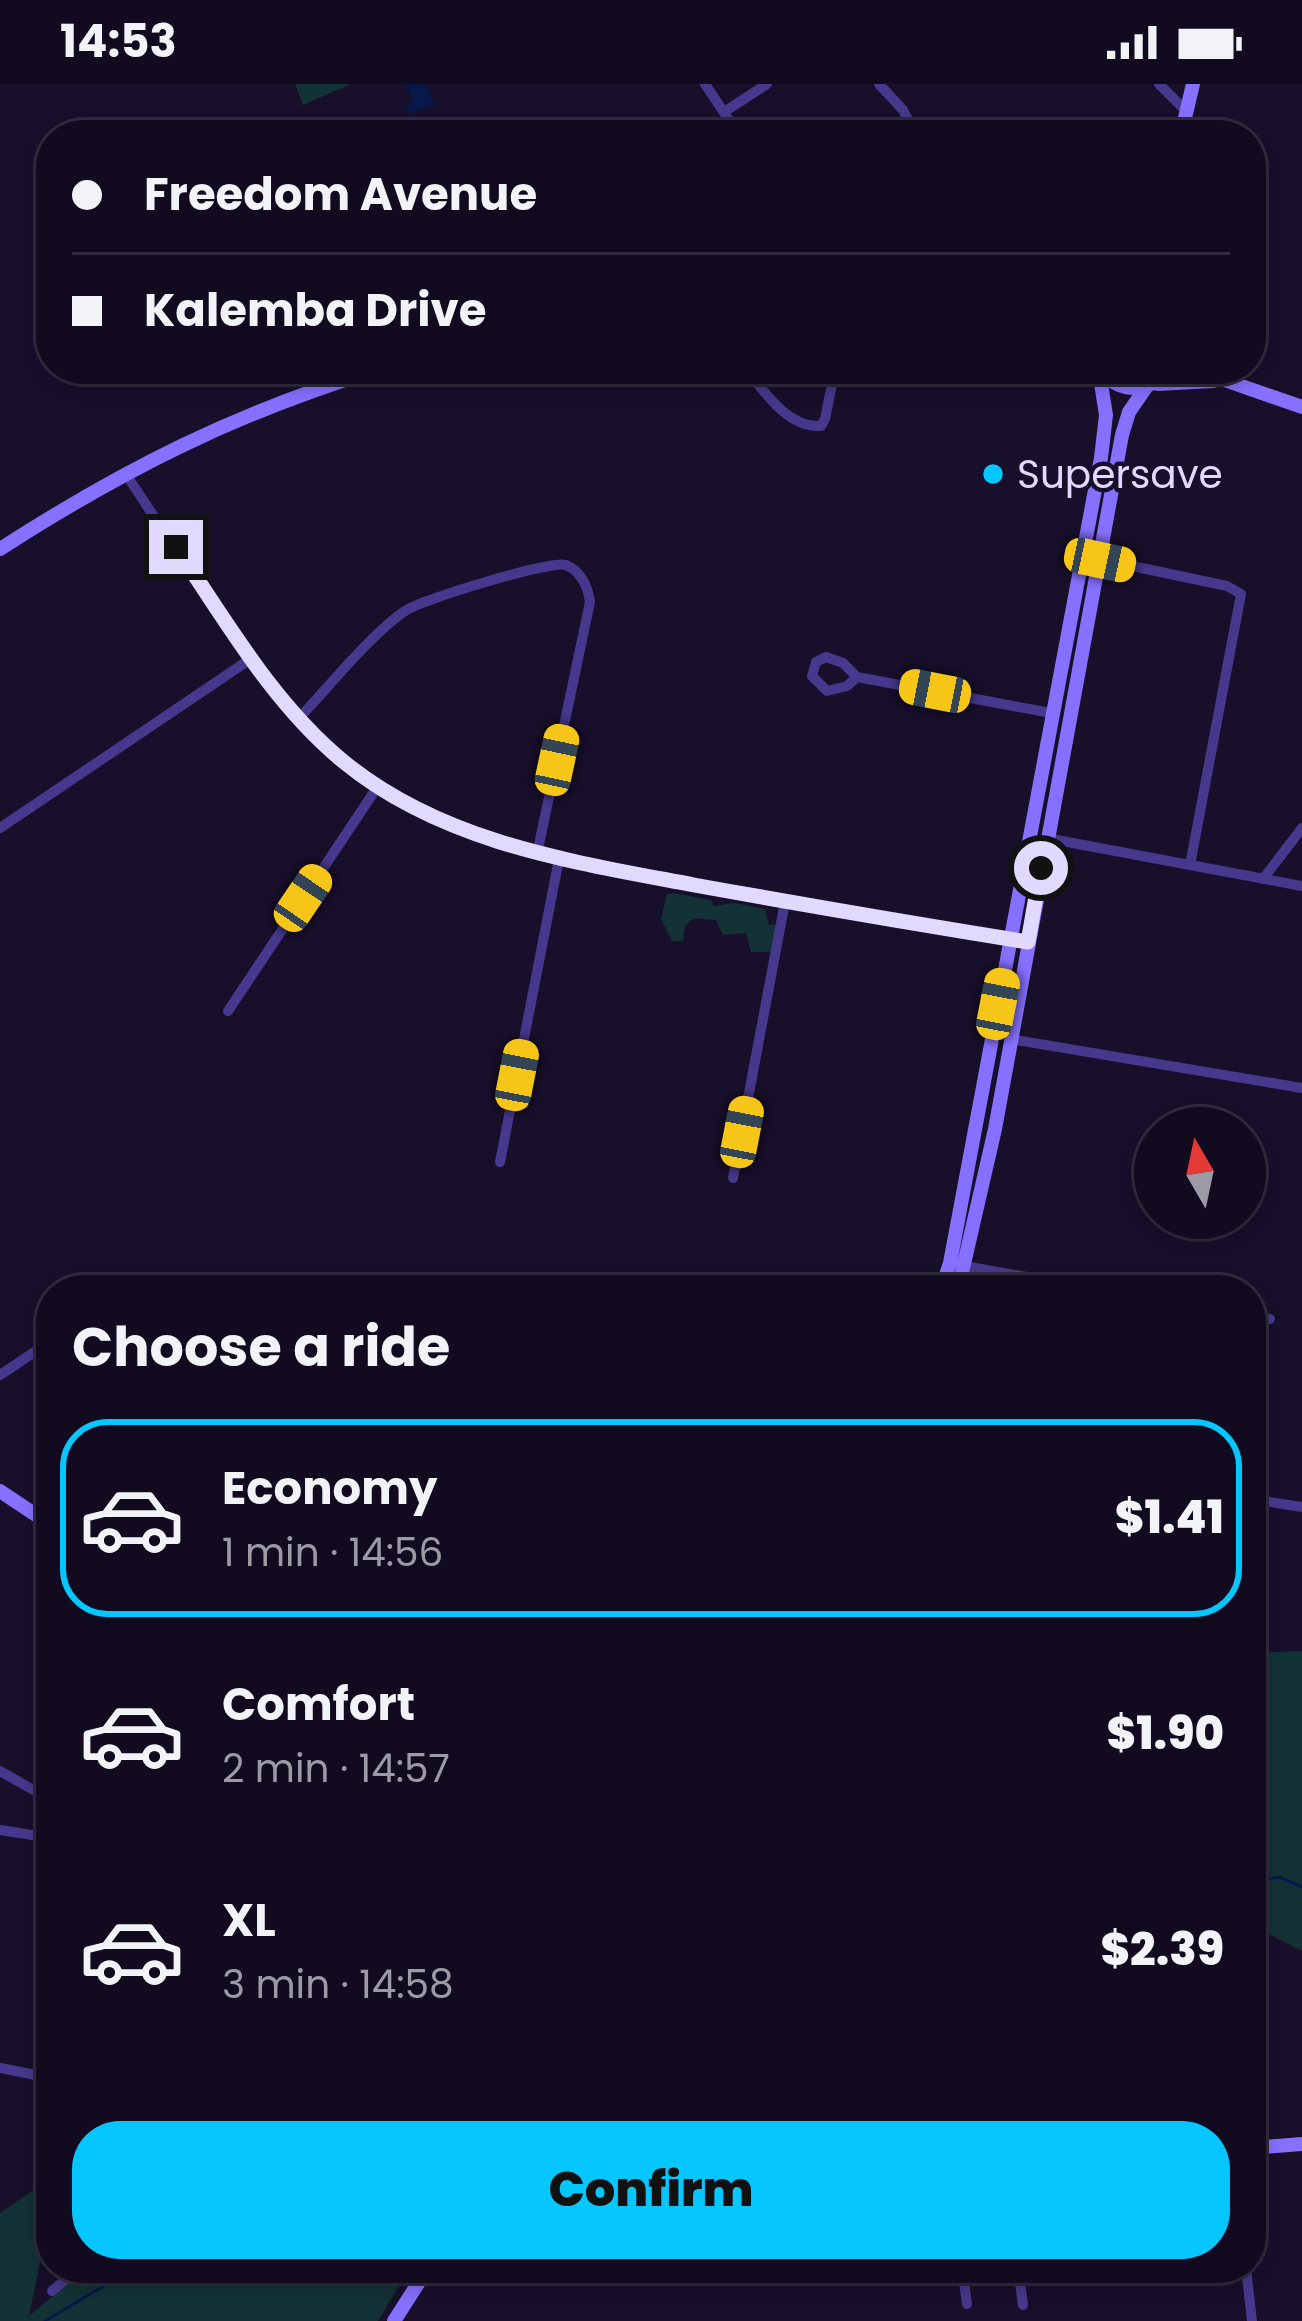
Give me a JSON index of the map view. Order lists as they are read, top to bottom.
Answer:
{
  "places": ["Supersave"],
  "north": "top",
  "page": {
    "status": "14:53",
    "banner": ["Freedom Avenue", "Kalemba Drive"],
    "heading": "Choose a ride",
    "list": [
      {
        "name": "Economy",
        "note": "1 min · 14:56",
        "value": "$1.41"
      },
      {
        "name": "Comfort",
        "note": "2 min · 14:57",
        "value": "$1.90"
      },
      {
        "name": "XL",
        "note": "3 min · 14:58",
        "value": "$2.39"
      }
    ],
    "buttons": "Confirm"
  }
}
